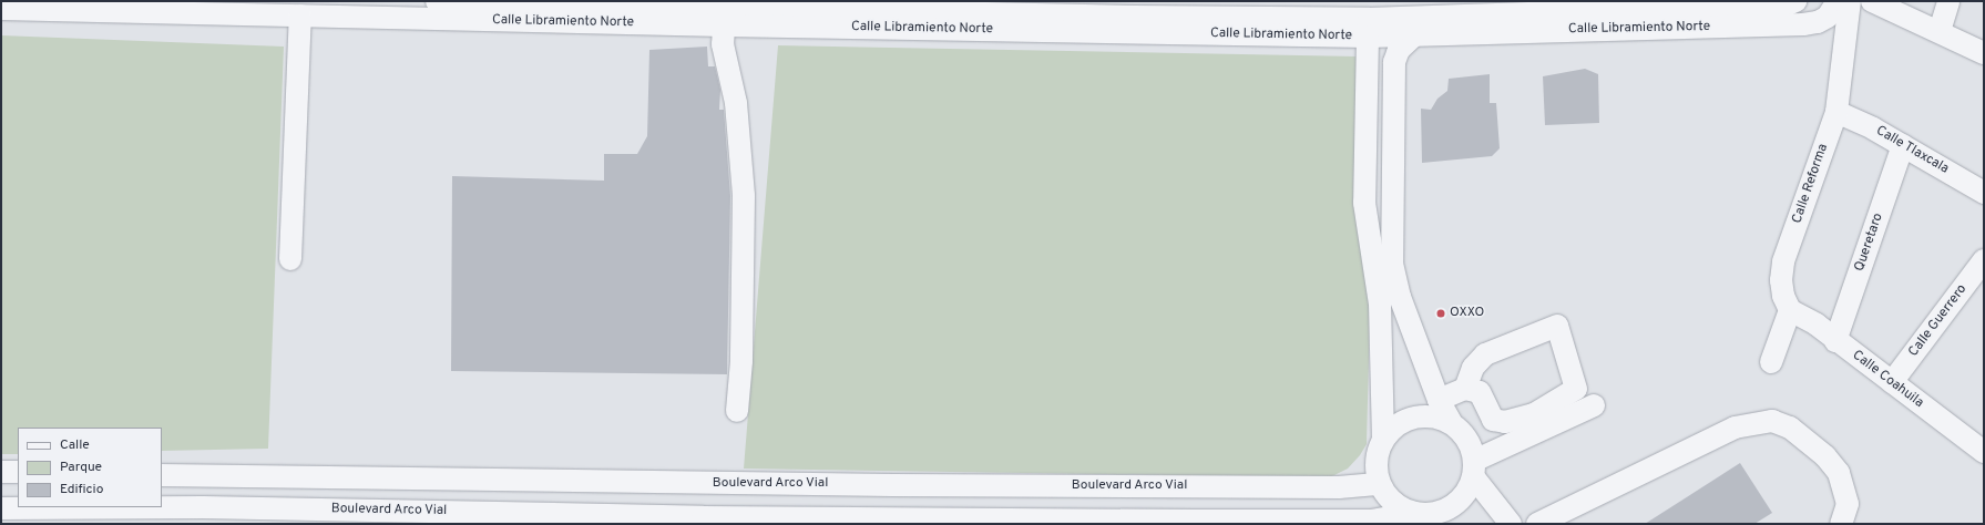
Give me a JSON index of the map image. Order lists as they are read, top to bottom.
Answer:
{
  "streets": {
    "street": [
      "Calle Libramiento Norte",
      "Calle Tlaxcala",
      "Calle Reforma",
      "Queretaro",
      "Calle Guerrero",
      "Calle Coahuila",
      "Boulevard Arco Vial"
    ]
  },
  "crossings": [
    ["Calle Libramiento Norte", "Calle Reforma"],
    ["Calle Tlaxcala", "Calle Reforma"],
    ["Calle Tlaxcala", "Queretaro"],
    ["Calle Reforma", "Calle Coahuila"],
    ["Queretaro", "Calle Coahuila"],
    ["Calle Guerrero", "Calle Coahuila"]
  ],
  "places": ["OXXO"],
  "legend": ["Calle", "Parque", "Edificio"]
}
